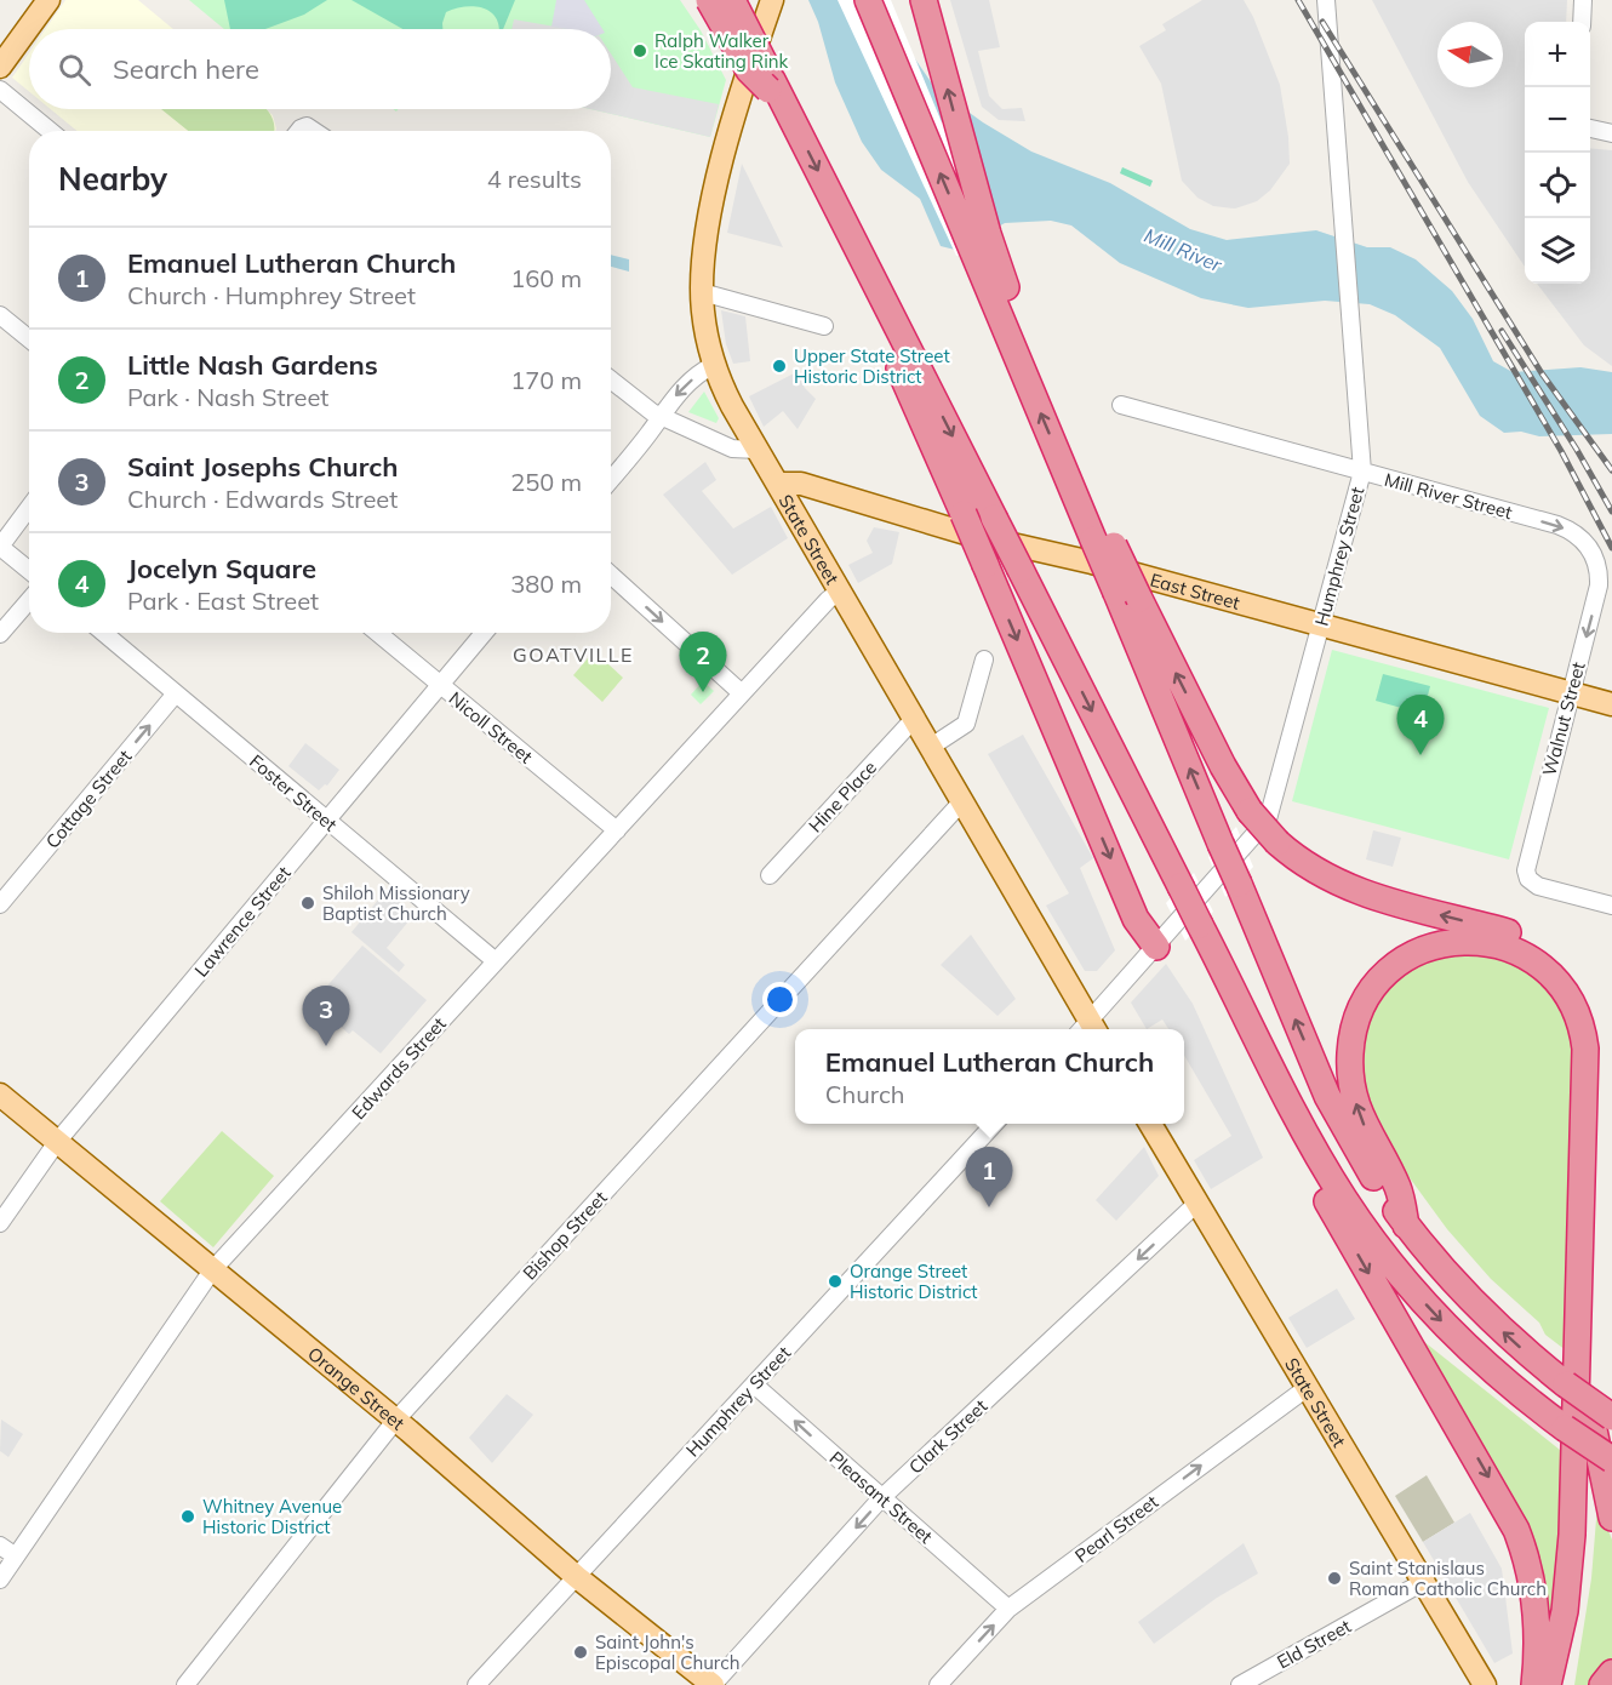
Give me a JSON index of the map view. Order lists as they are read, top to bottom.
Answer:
{
  "streets": {
    "main road": ["State Street", "East Street", "Orange Street"],
    "street": [
      "Mill River Street",
      "Humphrey Street",
      "Walnut Street",
      "Nicoll Street",
      "Foster Street",
      "Hine Place",
      "Cottage Street",
      "Lawrence Street",
      "Edwards Street",
      "Bishop Street",
      "Clark Street",
      "Pleasant Street",
      "Pearl Street",
      "Eld Street"
    ]
  },
  "crossings": [
    ["Mill River Street", "Humphrey Street"],
    ["Mill River Street", "Walnut Street"],
    ["State Street", "Humphrey Street"],
    ["State Street", "East Street"],
    ["State Street", "Hine Place"],
    ["State Street", "Edwards Street"],
    ["State Street", "Bishop Street"],
    ["State Street", "Clark Street"],
    ["State Street", "Pearl Street"],
    ["State Street", "Eld Street"],
    ["Humphrey Street", "East Street"],
    ["Humphrey Street", "Orange Street"],
    ["Humphrey Street", "Pleasant Street"],
    ["East Street", "Walnut Street"],
    ["Nicoll Street", "Lawrence Street"],
    ["Nicoll Street", "Edwards Street"],
    ["Foster Street", "Cottage Street"],
    ["Foster Street", "Lawrence Street"],
    ["Foster Street", "Edwards Street"],
    ["Lawrence Street", "Orange Street"],
    ["Edwards Street", "Orange Street"],
    ["Bishop Street", "Orange Street"],
    ["Orange Street", "Clark Street"],
    ["Clark Street", "Pleasant Street"],
    ["Pleasant Street", "Pearl Street"]
  ],
  "one_way": [
    "Mill River Street",
    "Cottage Street",
    "Clark Street",
    "Pleasant Street",
    "Pearl Street"
  ],
  "districts": ["GOATVILLE"],
  "water": ["Mill River"],
  "places": [
    "Ralph Walker Ice Skating Rink",
    "Upper State Street Historic District",
    "Shiloh Missionary Baptist Church",
    "Orange Street Historic District",
    "Whitney Avenue Historic District",
    "Saint Stanislaus Roman Catholic Church",
    "Saint John's Episcopal Church"
  ],
  "north": "left",
  "page": {
    "map_buttons": ["+", "−"],
    "search": "Search here",
    "heading": ["Nearby", "4 results"],
    "list": [
      {
        "mark": "1",
        "name": "Emanuel Lutheran Church",
        "note": "Church · Humphrey Street",
        "value": "160 m"
      },
      {
        "mark": "2",
        "name": "Little Nash Gardens",
        "note": "Park · Nash Street",
        "value": "170 m"
      },
      {
        "mark": "3",
        "name": "Saint Josephs Church",
        "note": "Church · Edwards Street",
        "value": "250 m"
      },
      {
        "mark": "4",
        "name": "Jocelyn Square",
        "note": "Park · East Street",
        "value": "380 m"
      }
    ],
    "pins": [
      "2",
      "4",
      "3",
      "1"
    ],
    "popup": ["Emanuel Lutheran Church", "Church"]
  }
}
